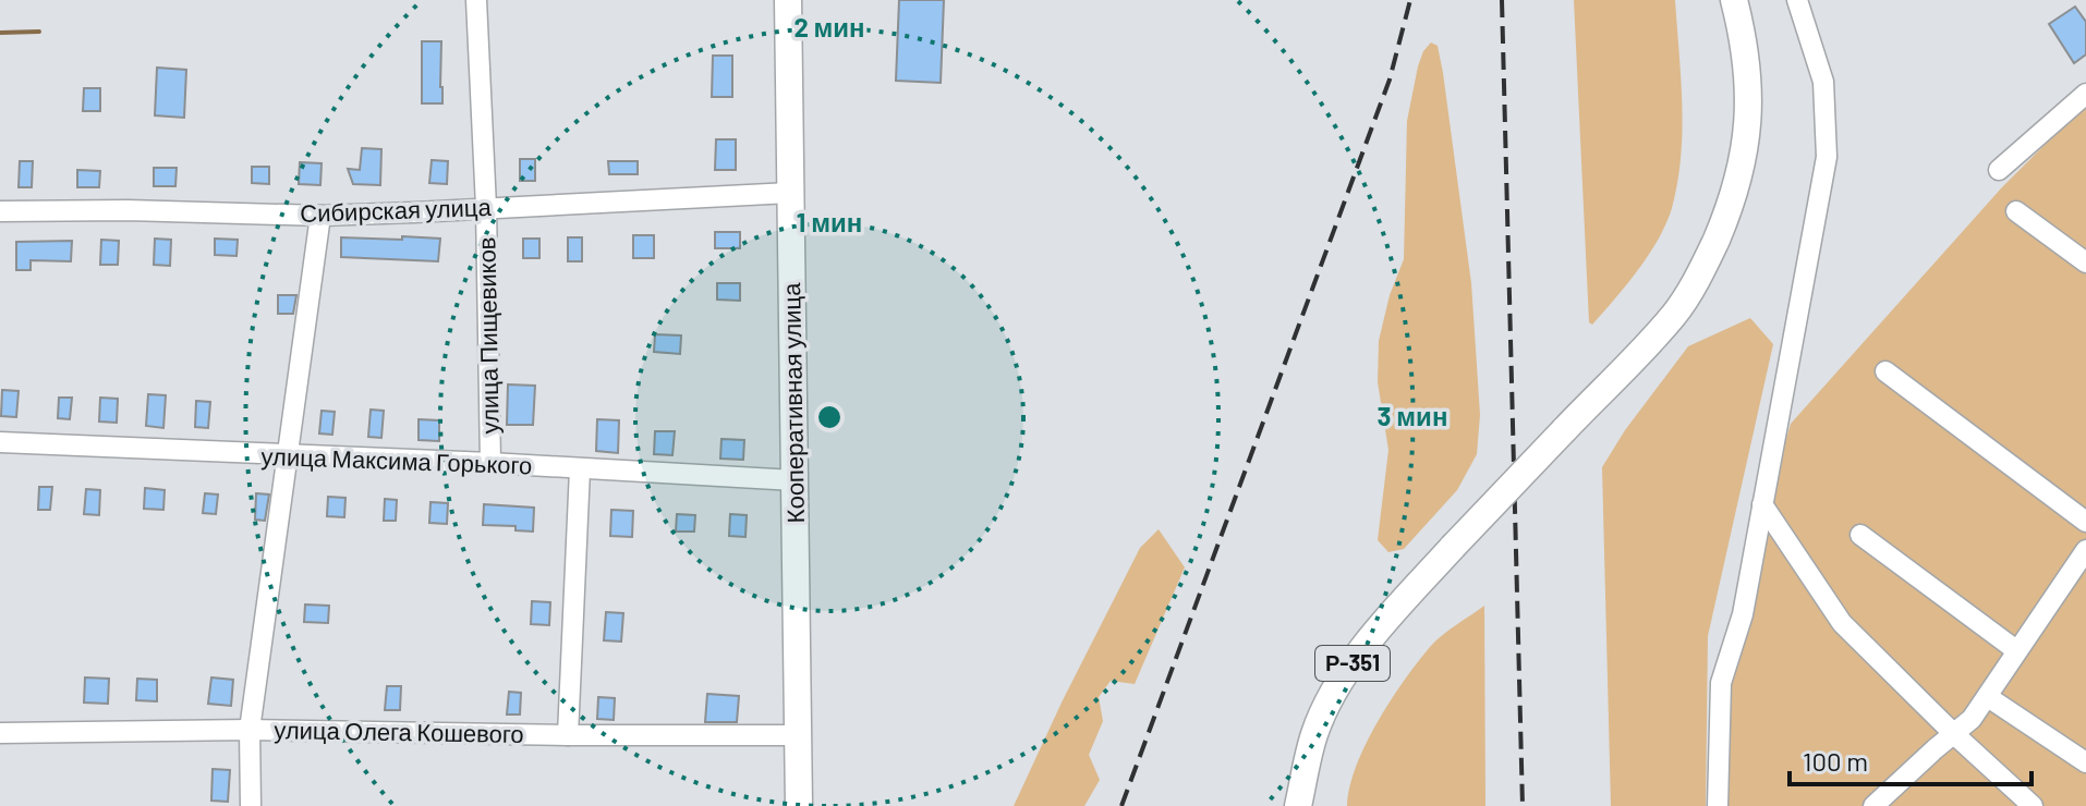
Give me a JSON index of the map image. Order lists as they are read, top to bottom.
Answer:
{
  "streets": {
    "main road": ["Кооперативная улица", "Р-351"],
    "street": [
      "Сибирская улица",
      "улица Пищевиков",
      "улица Максима Горького",
      "улица Олега Кошевого"
    ]
  },
  "crossings": [
    ["Сибирская улица", "улица Пищевиков"],
    ["Сибирская улица", "Кооперативная улица"],
    ["улица Пищевиков", "улица Максима Горького"],
    ["Кооперативная улица", "улица Максима Горького"],
    ["Кооперативная улица", "улица Олега Кошевого"]
  ],
  "scale_bar": "100 m",
  "rings": ["2 мин", "1 мин", "3 мин"]
}
